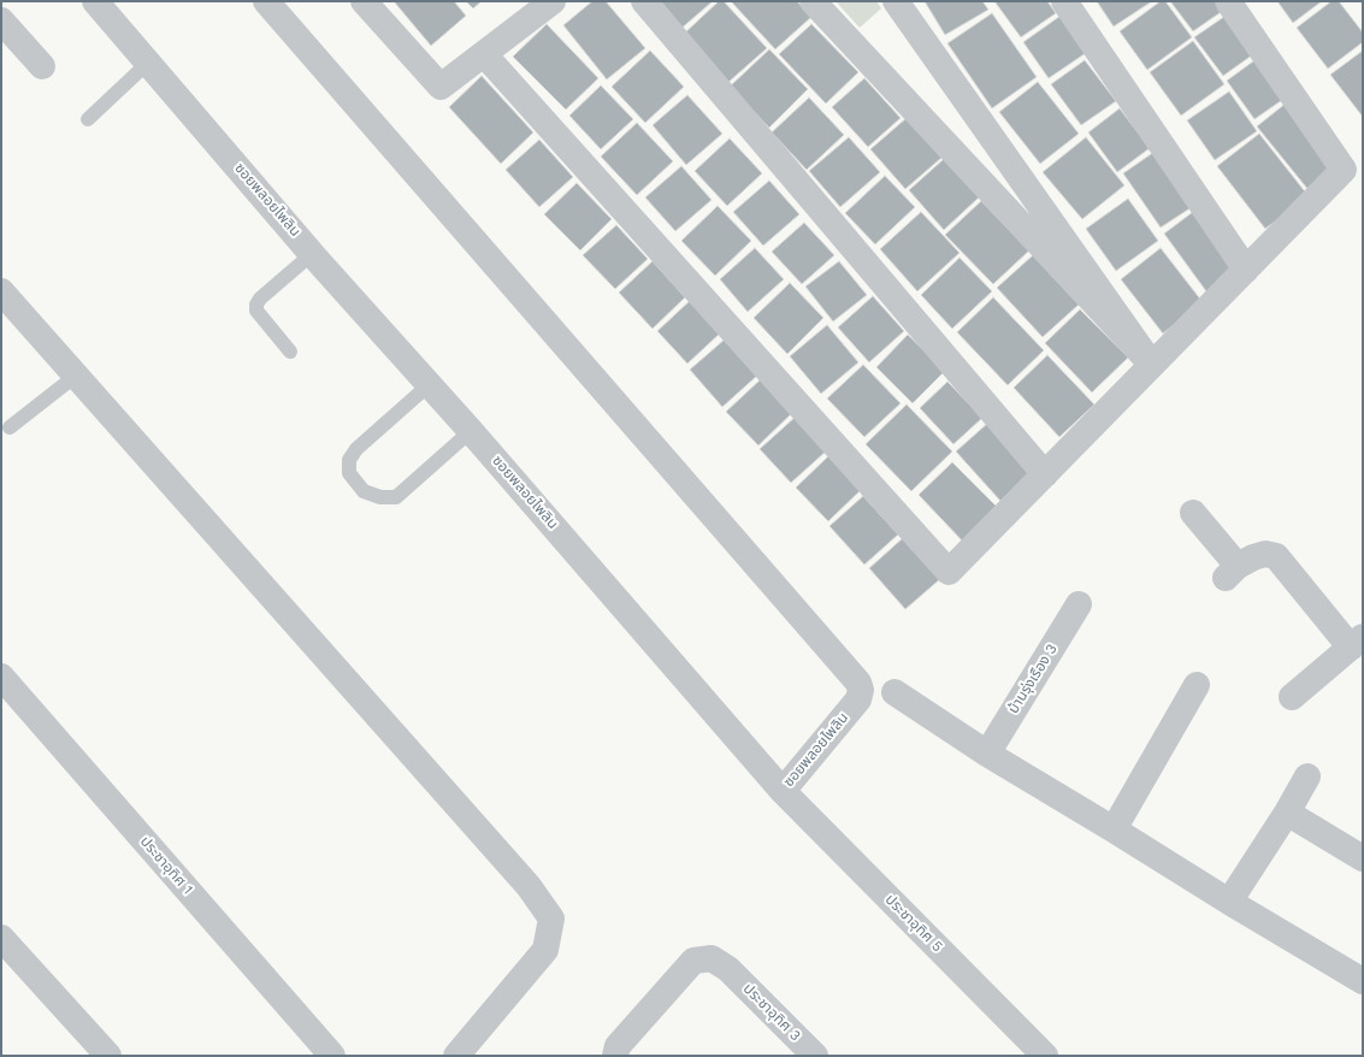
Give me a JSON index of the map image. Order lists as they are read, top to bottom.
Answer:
{
  "streets": {
    "street": [
      "ซอยพลอยไพลิน",
      "บ้านรุ่งเรือง 3",
      "ประชาอุทิศ 1",
      "ประชาอุทิศ 5",
      "ประชาอุทิศ 3"
    ]
  },
  "crossings": [
    ["ซอยพลอยไพลิน", "ประชาอุทิศ 5"]
  ]
}
